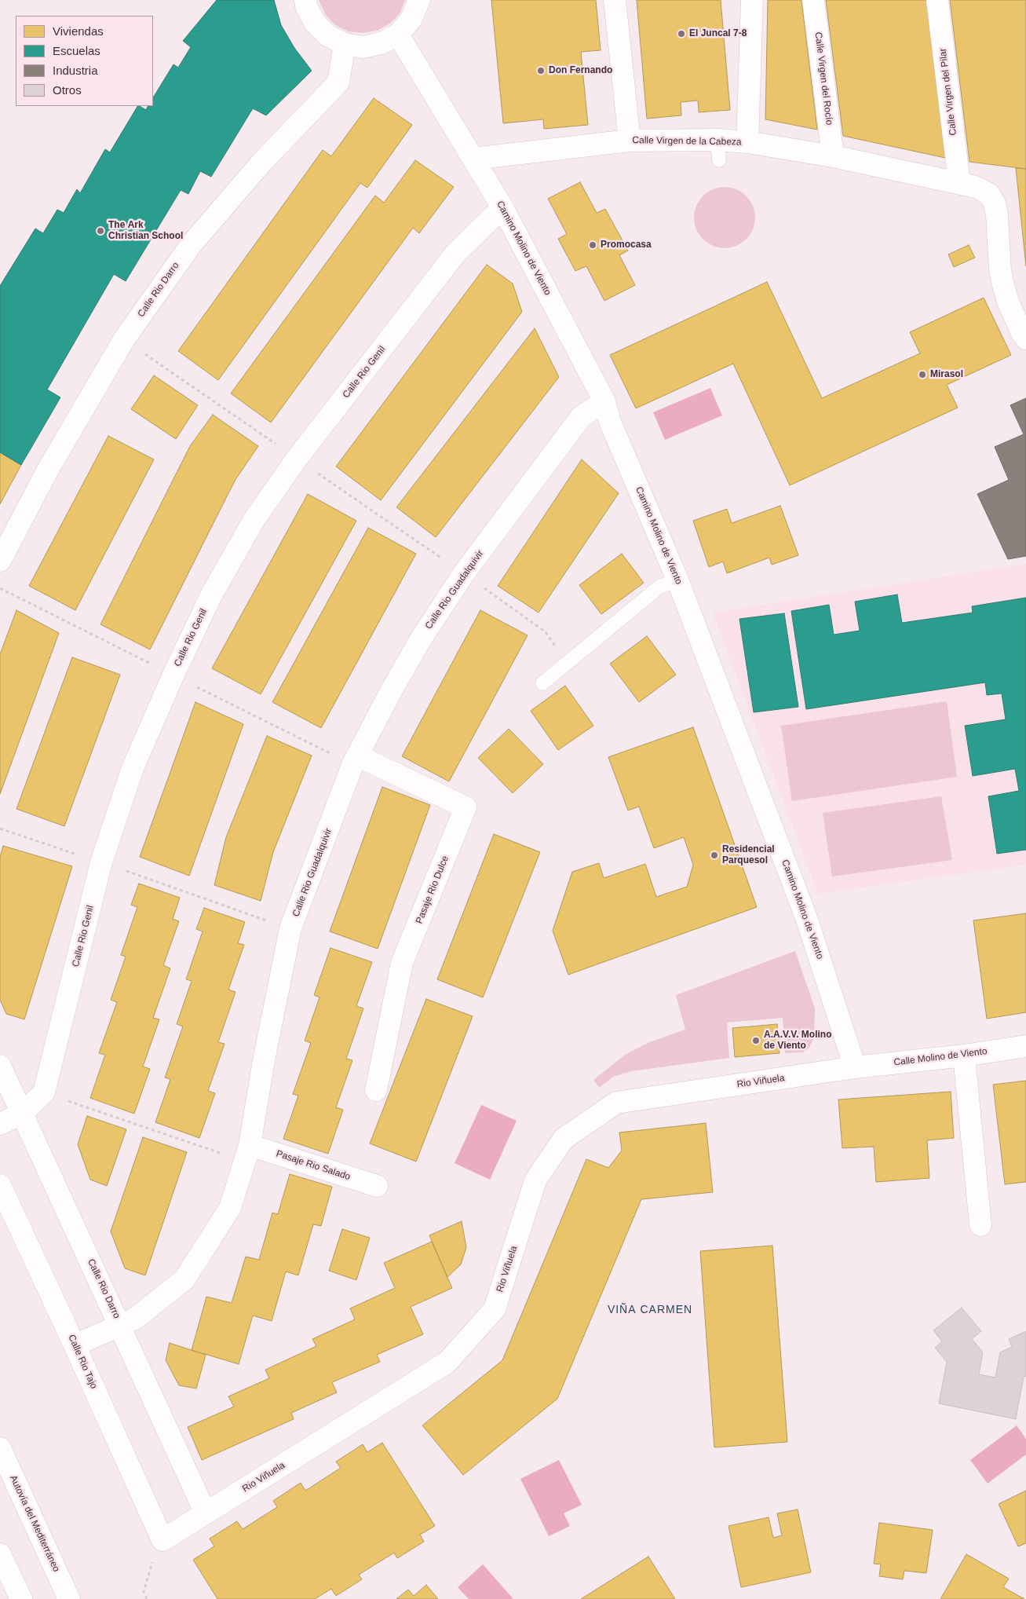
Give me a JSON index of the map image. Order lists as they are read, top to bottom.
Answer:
{
  "streets": {
    "main road": [
      "Calle Virgen del Rocío",
      "Calle Virgen del Pilar",
      "Calle Virgen de la Cabeza",
      "Camino Molino de Viento",
      "Calle Rio Darro",
      "Calle Rio Genil",
      "Calle Rio Guadalquivir",
      "Pasaje Rio Dulce",
      "Calle Molino de Viento",
      "Rio Viñuela",
      "Pasaje Rio Salado",
      "Calle Rio Tajo",
      "Autovía del Mediterráneo"
    ]
  },
  "crossings": [
    ["Calle Virgen del Rocío", "Calle Virgen de la Cabeza"],
    ["Calle Virgen del Pilar", "Calle Virgen de la Cabeza"],
    ["Calle Virgen de la Cabeza", "Camino Molino de Viento"],
    ["Camino Molino de Viento", "Calle Rio Genil"],
    ["Camino Molino de Viento", "Calle Rio Guadalquivir"],
    ["Camino Molino de Viento", "Calle Molino de Viento"],
    ["Camino Molino de Viento", "Rio Viñuela"],
    ["Calle Rio Darro", "Calle Rio Guadalquivir"],
    ["Calle Rio Darro", "Rio Viñuela"],
    ["Calle Rio Guadalquivir", "Pasaje Rio Dulce"],
    ["Calle Rio Guadalquivir", "Pasaje Rio Salado"],
    ["Calle Rio Guadalquivir", "Calle Rio Tajo"],
    ["Calle Molino de Viento", "Rio Viñuela"],
    ["Rio Viñuela", "Calle Rio Tajo"]
  ],
  "districts": ["VIÑA CARMEN"],
  "places": [
    "El Juncal 7-8",
    "Don Fernando",
    "The Ark Christian School",
    "Promocasa",
    "Mirasol",
    "Residencial Parquesol",
    "A.A.V.V. Molino de Viento"
  ],
  "legend": [
    "Viviendas",
    "Escuelas",
    "Industria",
    "Otros"
  ]
}
